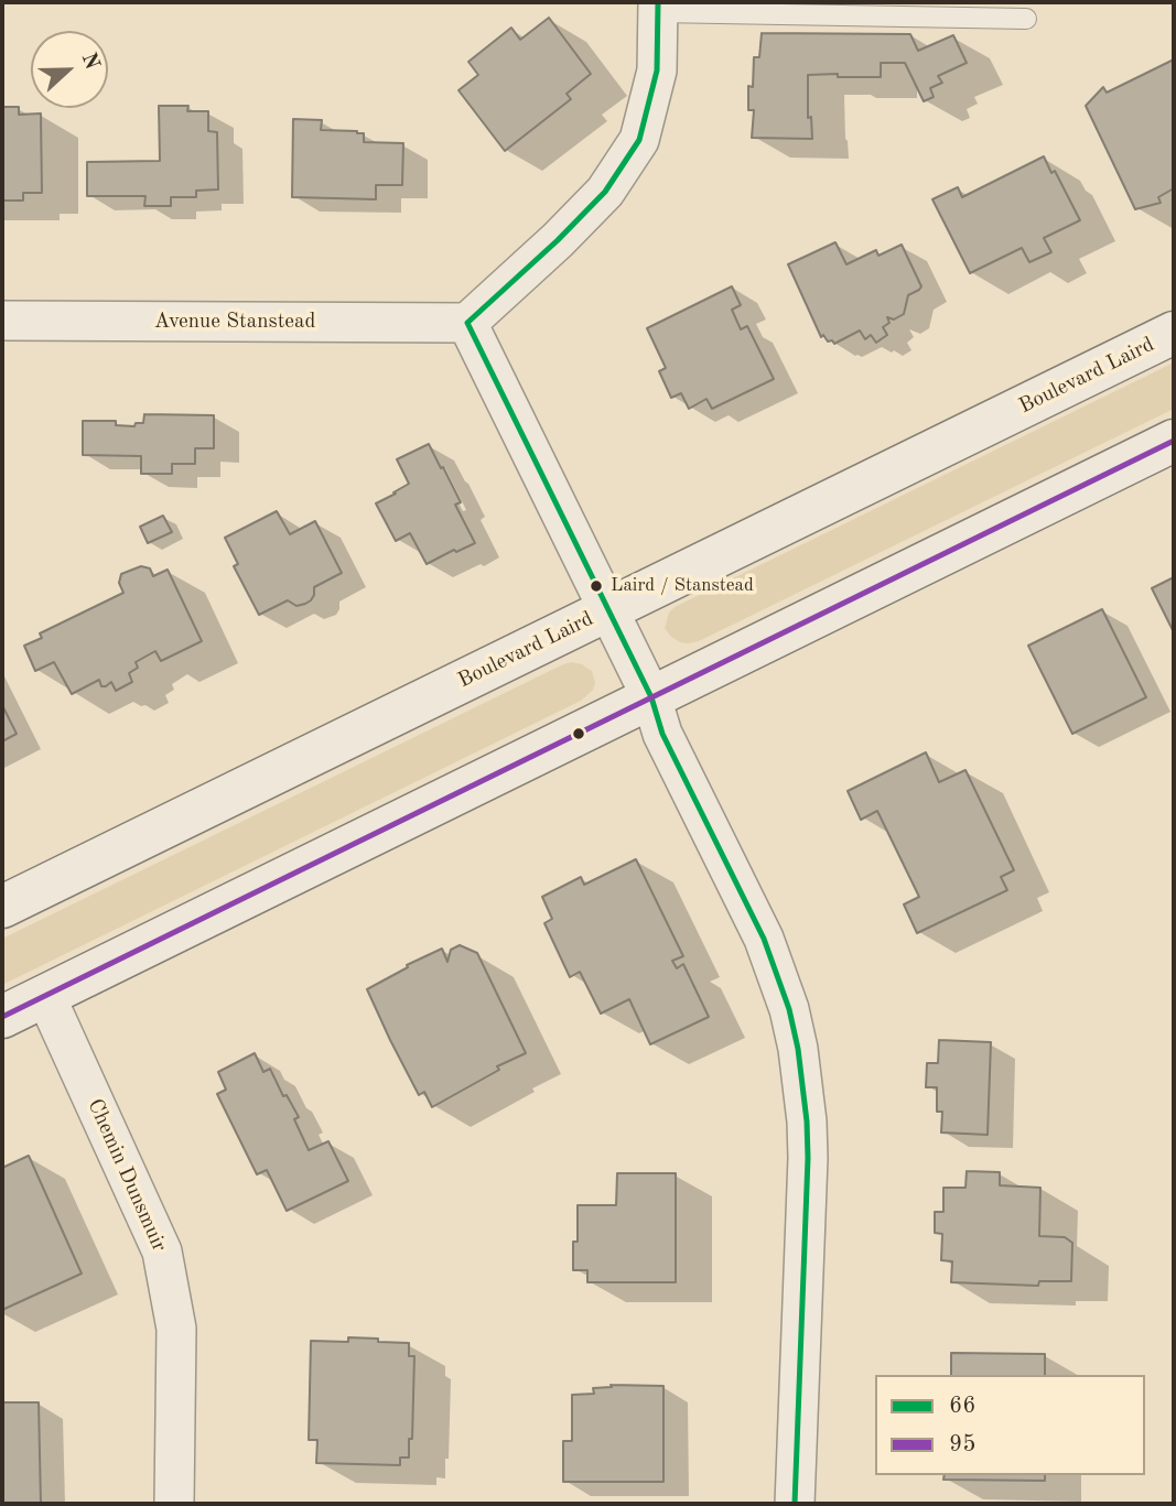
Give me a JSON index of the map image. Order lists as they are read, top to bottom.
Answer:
{
  "streets": {
    "street": ["Avenue Stanstead", "Boulevard Laird", "Chemin Dunsmuir"]
  },
  "places": ["Laird / Stanstead"],
  "lines": ["transit line 66", "transit line 95"],
  "legend": ["66", "95"],
  "north": "right"
}
